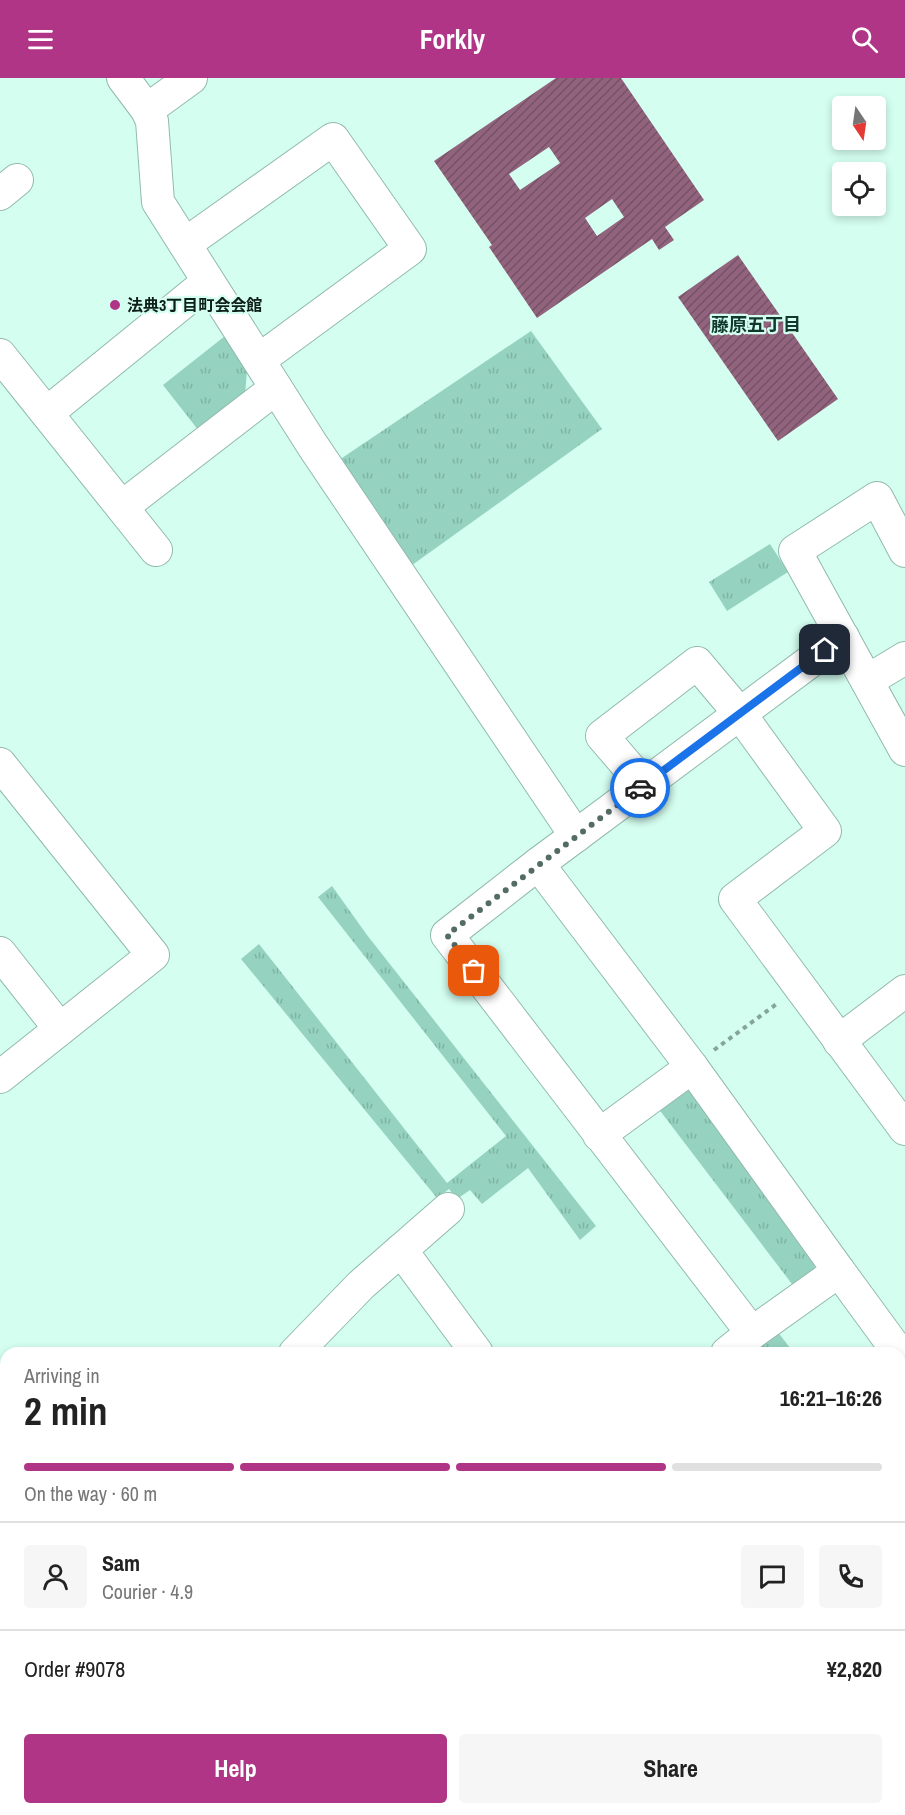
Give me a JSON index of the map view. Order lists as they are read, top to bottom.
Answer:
{
  "districts": ["藤原五丁目"],
  "places": ["法典3丁目町会会館"],
  "north": "bottom",
  "page": {
    "header": "Forkly",
    "heading": ["2 min", "Arriving in", "16:21–16:26"],
    "panel": [
      "Sam",
      "Courier · 4.9",
      "Order #9078",
      "¥2,820"
    ],
    "bar": "On the way · 60 m",
    "buttons": ["Help", "Share"]
  }
}
